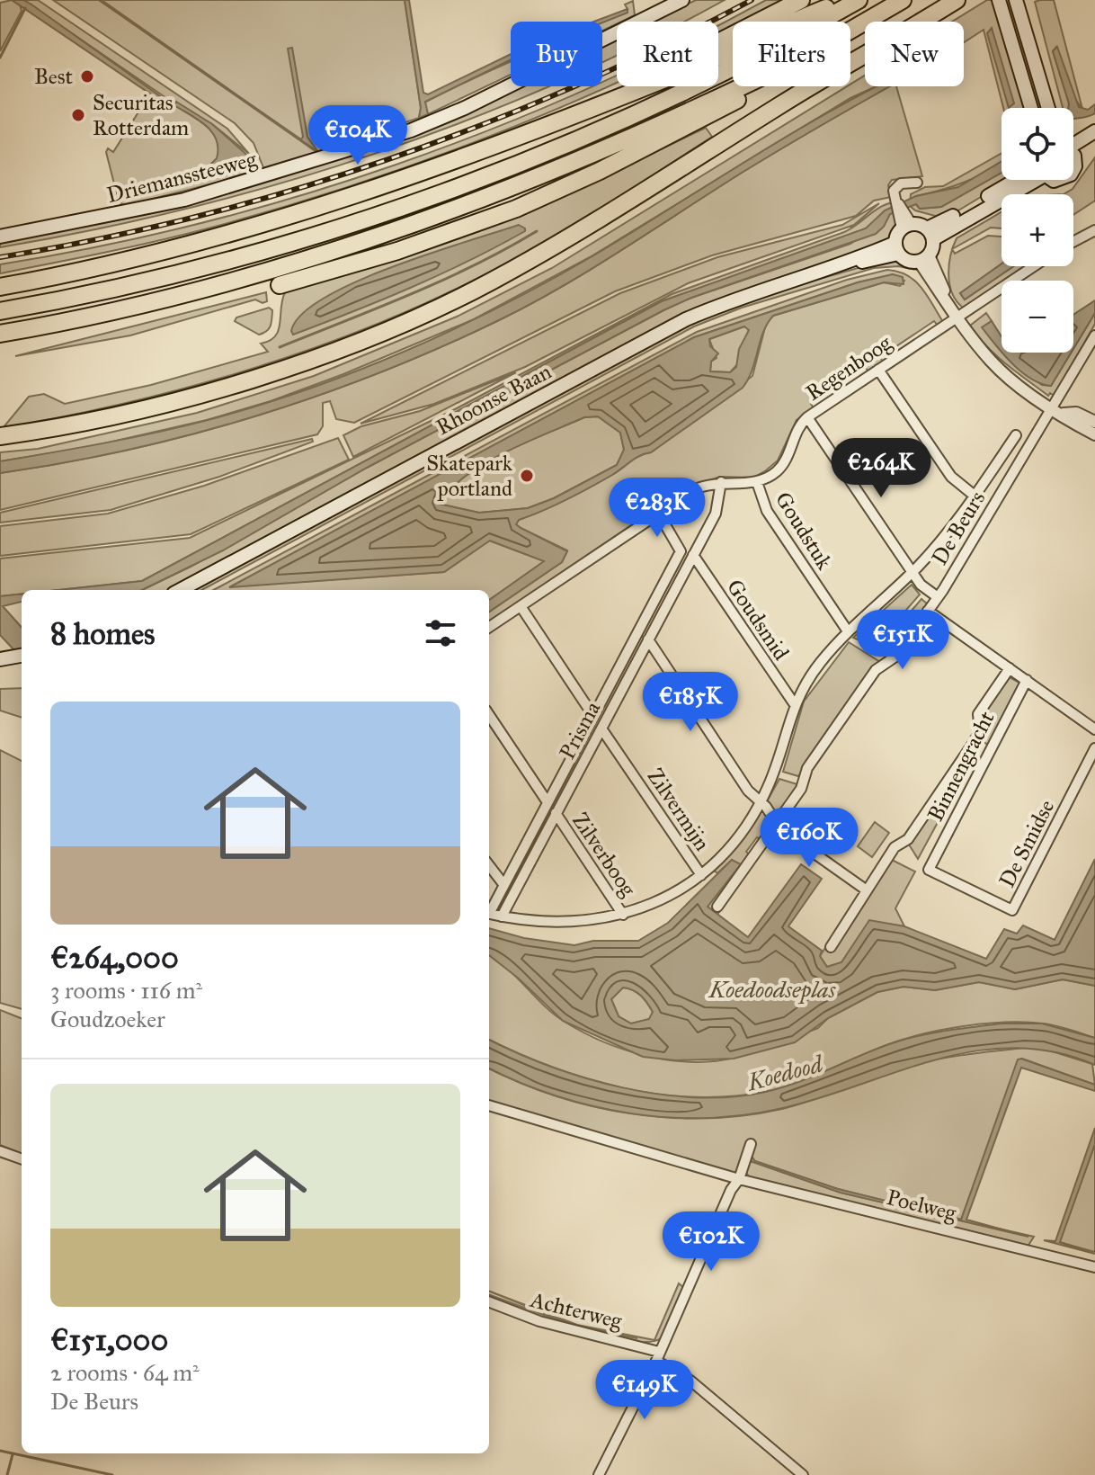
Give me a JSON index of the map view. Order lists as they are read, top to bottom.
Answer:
{
  "streets": {
    "main road": ["Driemanssteeweg", "Rhoonse Baan"],
    "street": [
      "Regenboog",
      "De Beurs",
      "Goudstuk",
      "Goudsmid",
      "Prisma",
      "Binnengracht",
      "Zilvermijn",
      "De Smidse",
      "Zilverboog",
      "Poelweg",
      "Achterweg"
    ]
  },
  "crossings": [
    ["Regenboog", "Goudstuk"],
    ["Goudsmid", "Prisma"],
    ["Prisma", "Zilvermijn"],
    ["Prisma", "Zilverboog"],
    ["Binnengracht", "De Smidse"]
  ],
  "water": ["Koedoodseplas", "Koedood"],
  "places": ["Best", "Securitas Rotterdam", "Skatepark portland"],
  "page": {
    "chip": [
      "Buy",
      "Rent",
      "Filters",
      "New"
    ],
    "price": [
      "€104K",
      "€264K",
      "€283K",
      "€151K",
      "€185K",
      "€160K",
      "€102K",
      "€149K"
    ],
    "map_buttons": ["+", "−"],
    "heading": "8 homes",
    "list": [
      {
        "name": "€264,000",
        "note": "3 rooms · 116 m² · Goudzoeker"
      },
      {
        "name": "€151,000",
        "note": "2 rooms · 64 m² · De Beurs"
      }
    ]
  }
}
